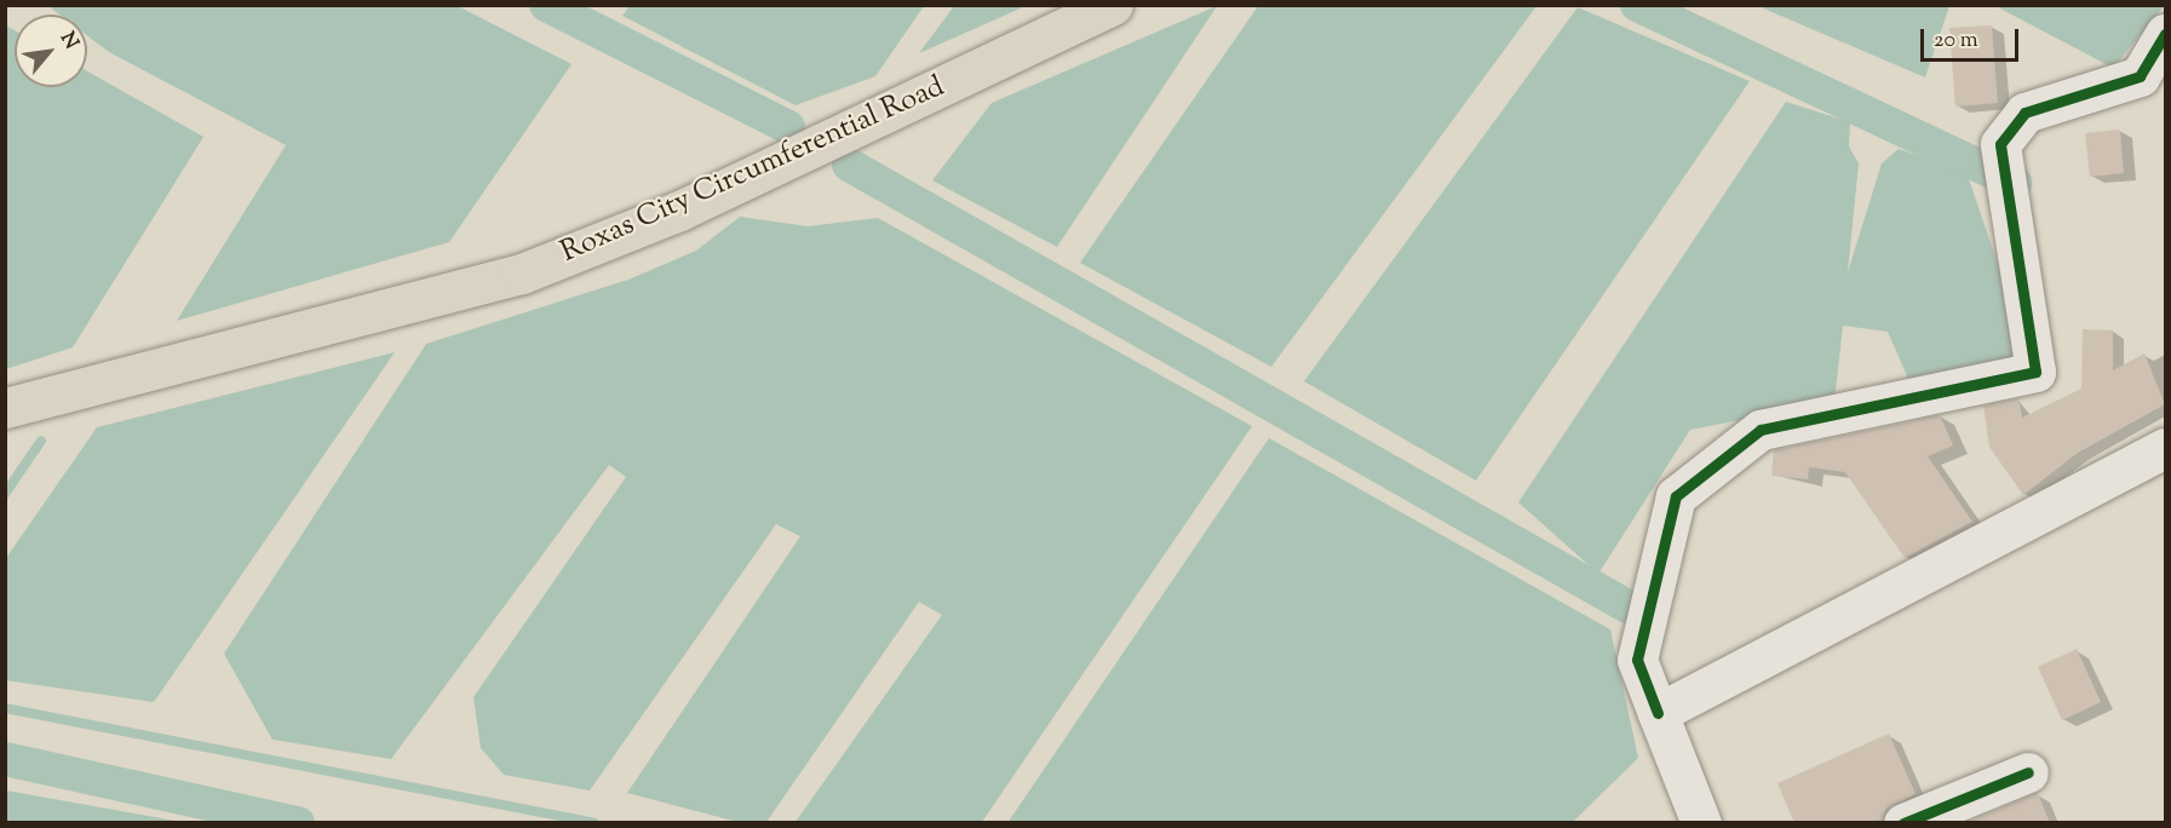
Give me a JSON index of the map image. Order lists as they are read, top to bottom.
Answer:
{
  "streets": {
    "main road": ["Roxas City Circumferential Road"]
  },
  "scale_bar": "20 m",
  "north": "top right"
}
